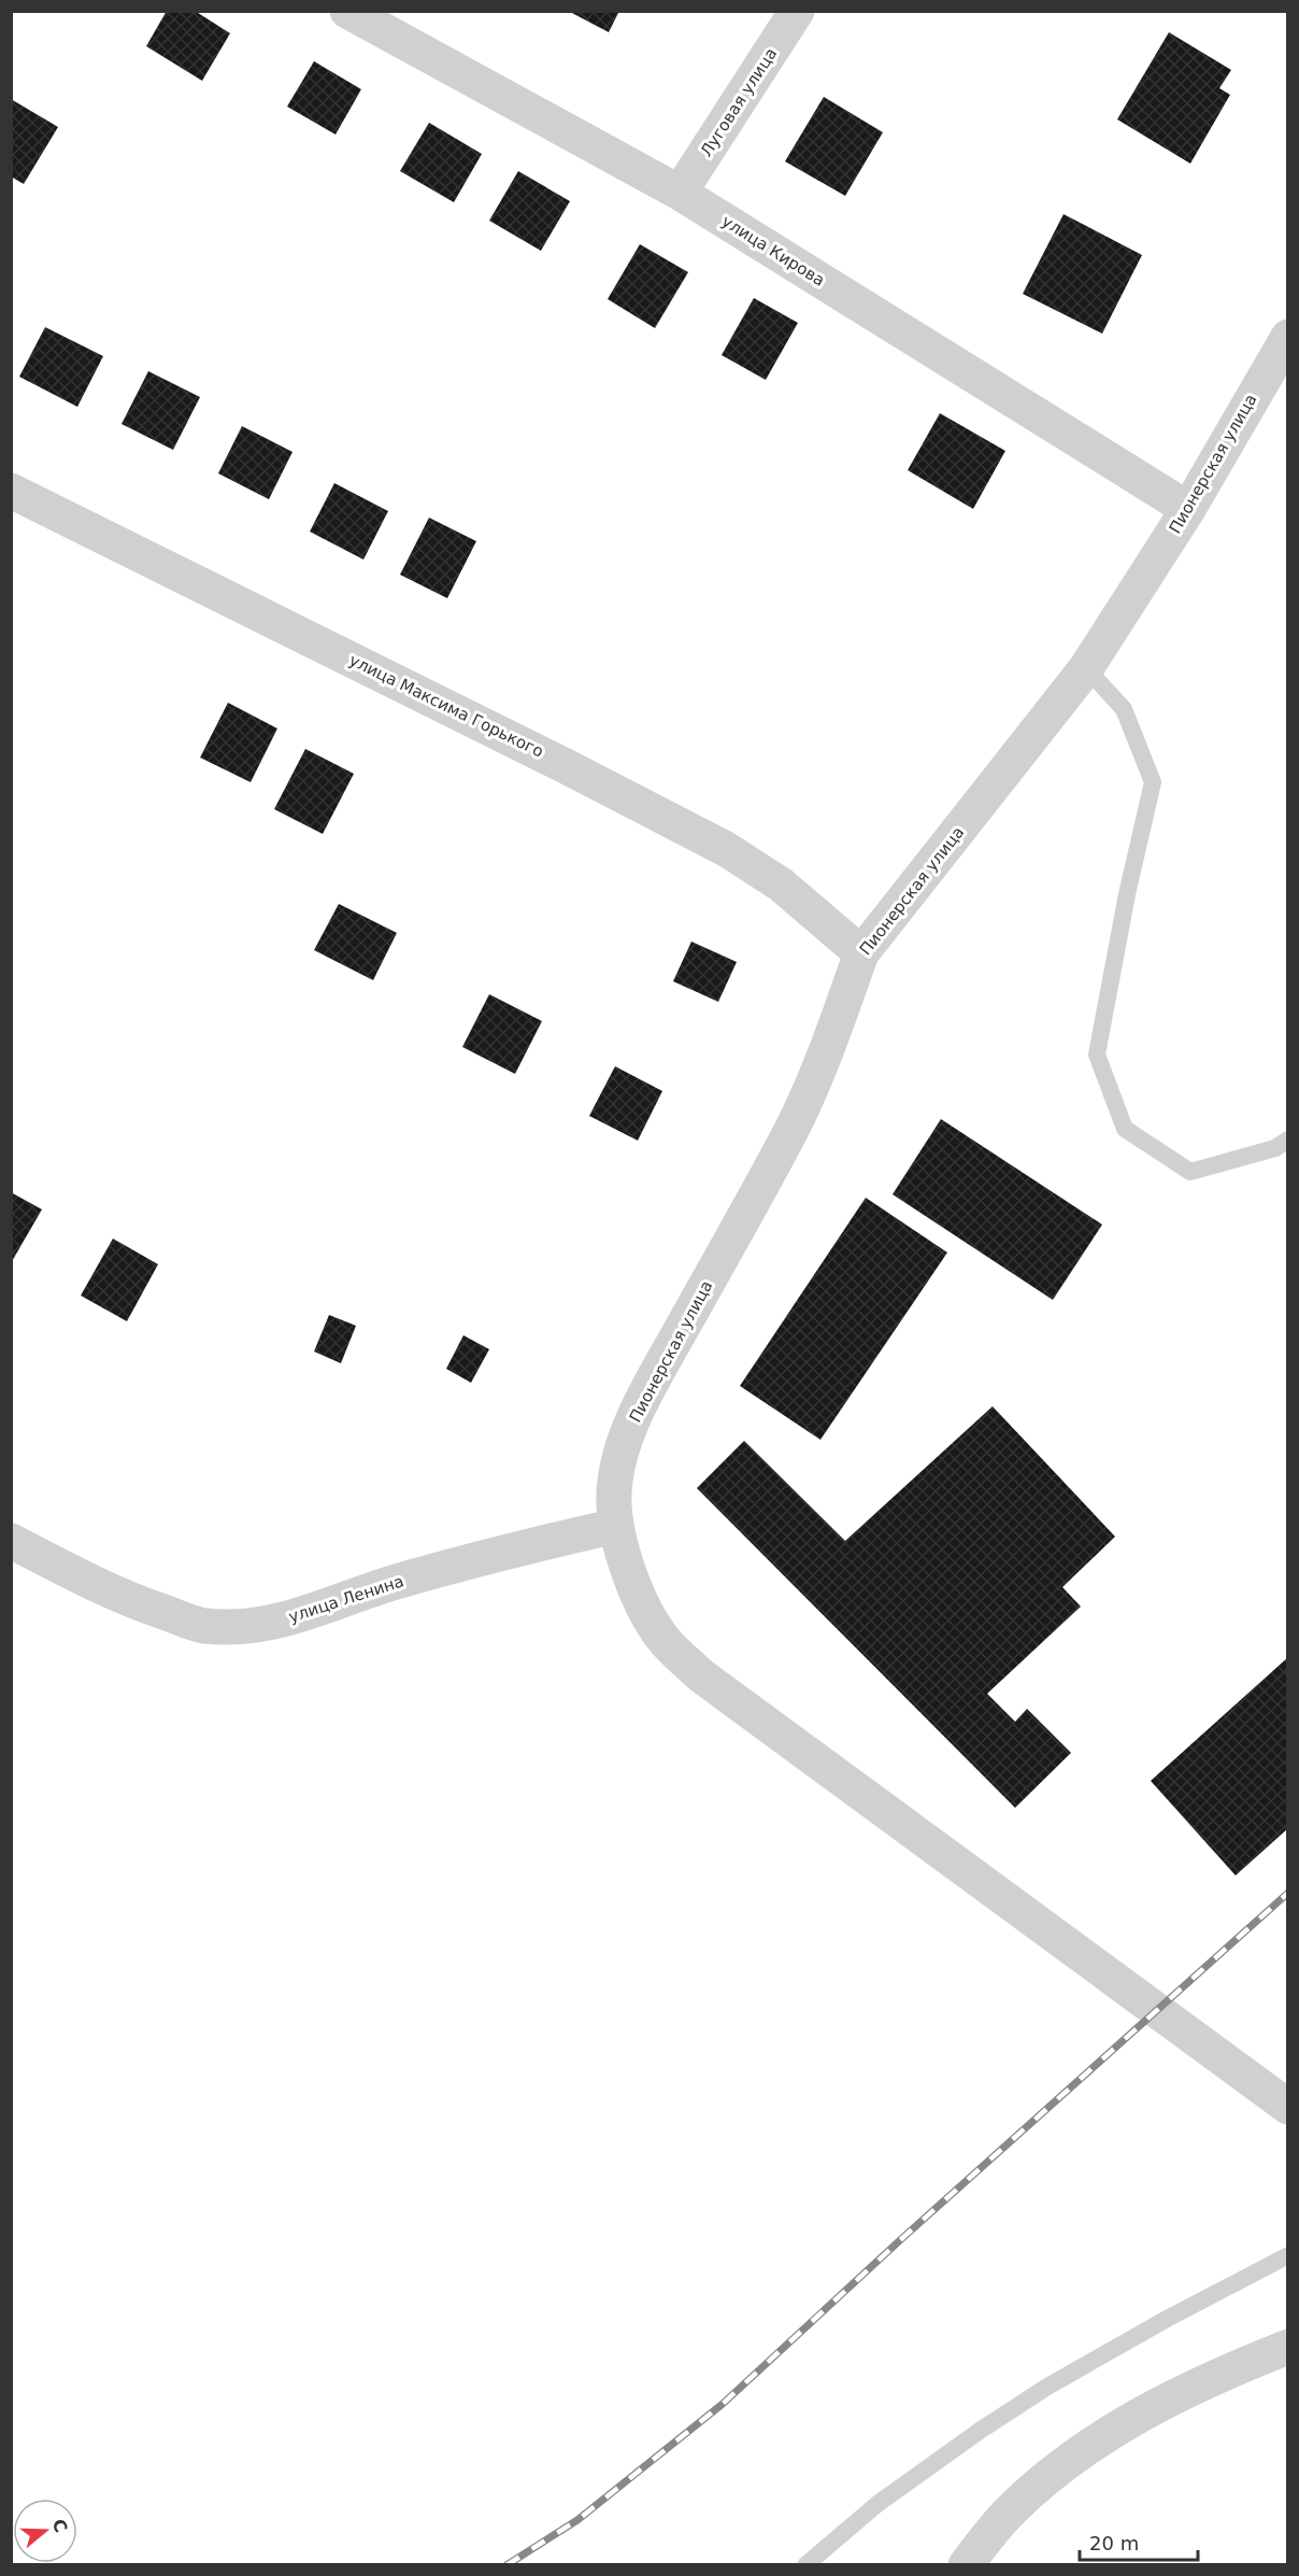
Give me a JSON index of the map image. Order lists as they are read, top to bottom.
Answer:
{
  "streets": {
    "street": [
      "Луговая улица",
      "улица Кирова",
      "Пионерская улица",
      "улица Максима Горького",
      "улица Ленина"
    ]
  },
  "crossings": [
    ["Луговая улица", "улица Кирова"],
    ["улица Кирова", "Пионерская улица"],
    ["Пионерская улица", "улица Максима Горького"],
    ["Пионерская улица", "улица Ленина"]
  ],
  "scale_bar": "20 m",
  "north": "right"
}
